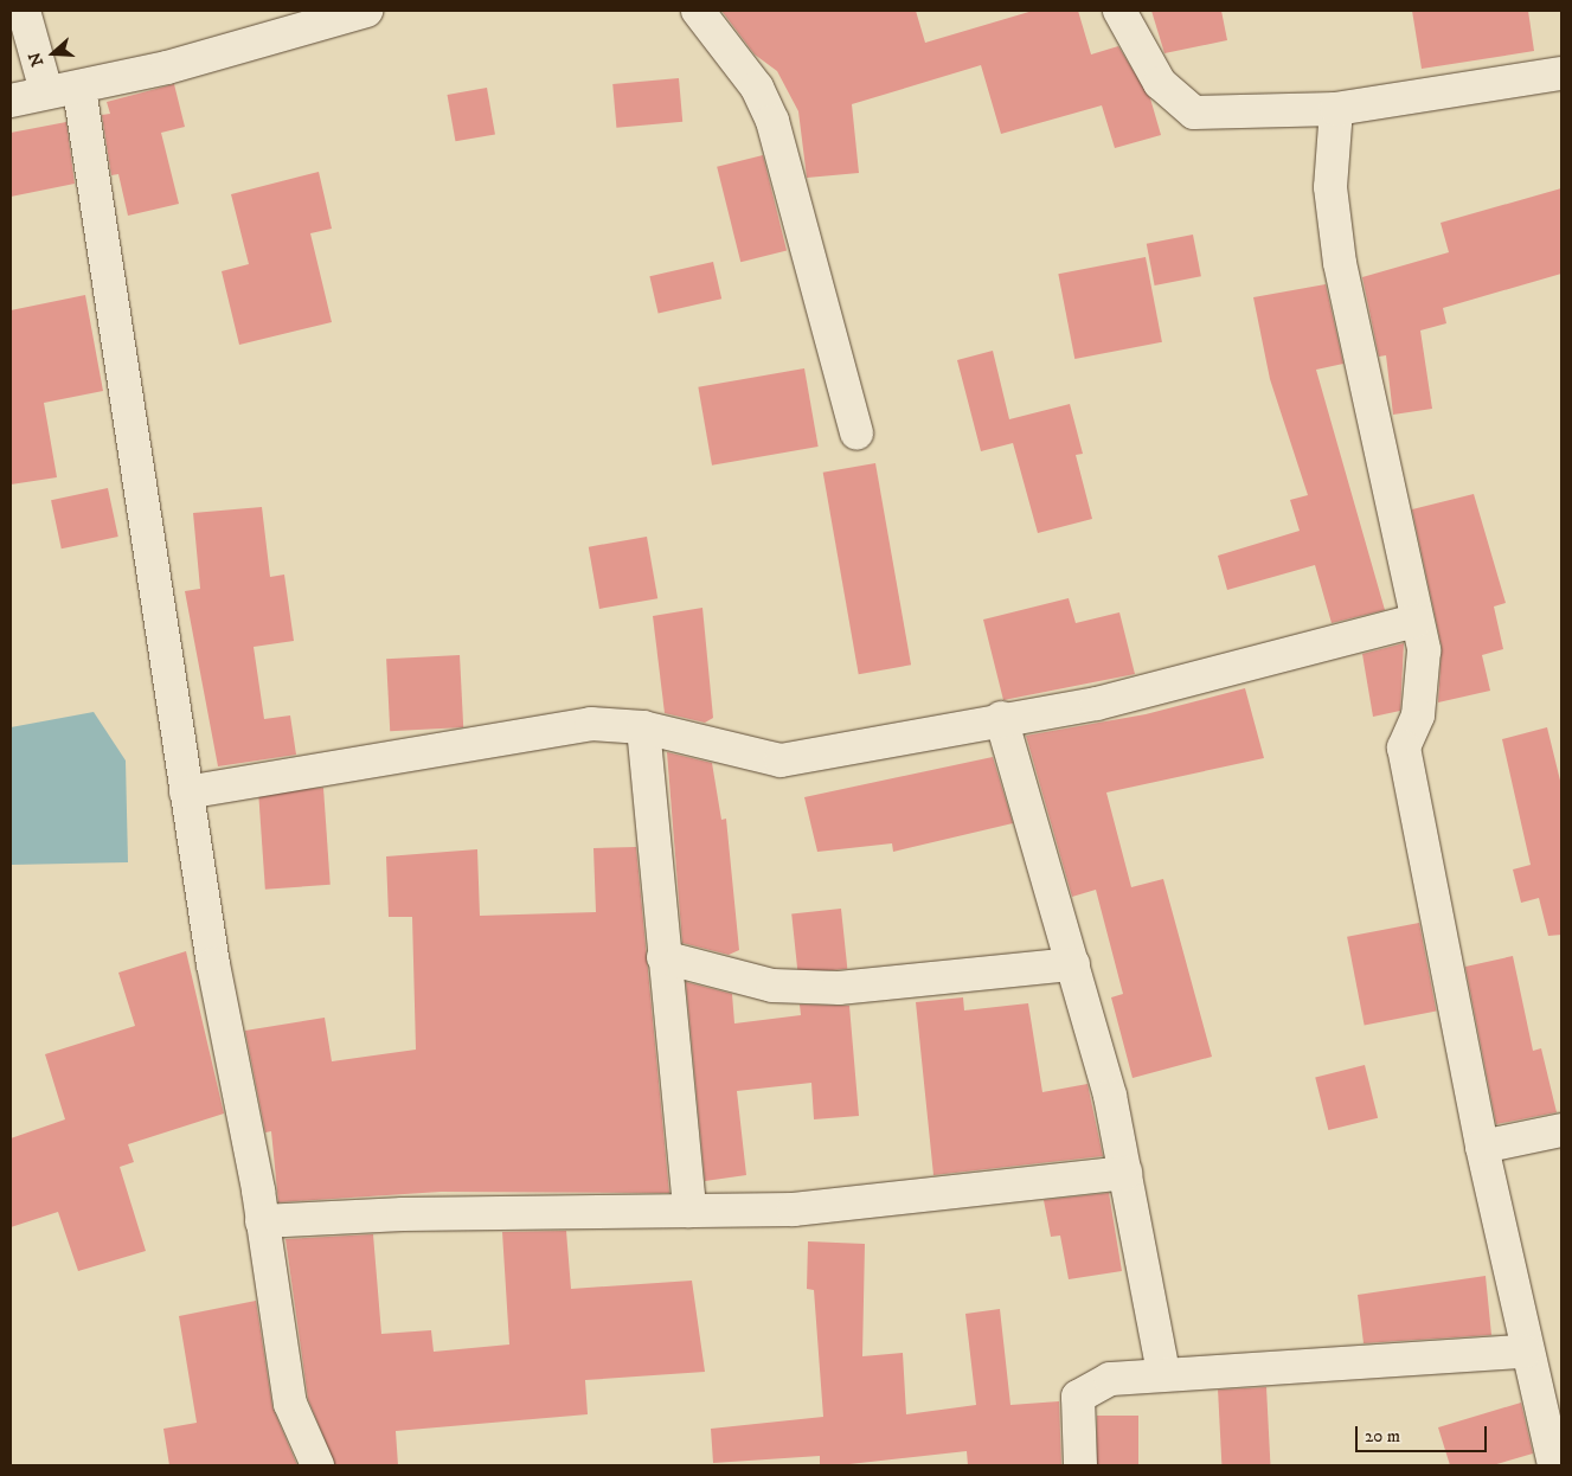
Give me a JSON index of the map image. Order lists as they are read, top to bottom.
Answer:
{
  "scale_bar": "20 m",
  "north": "left"
}
